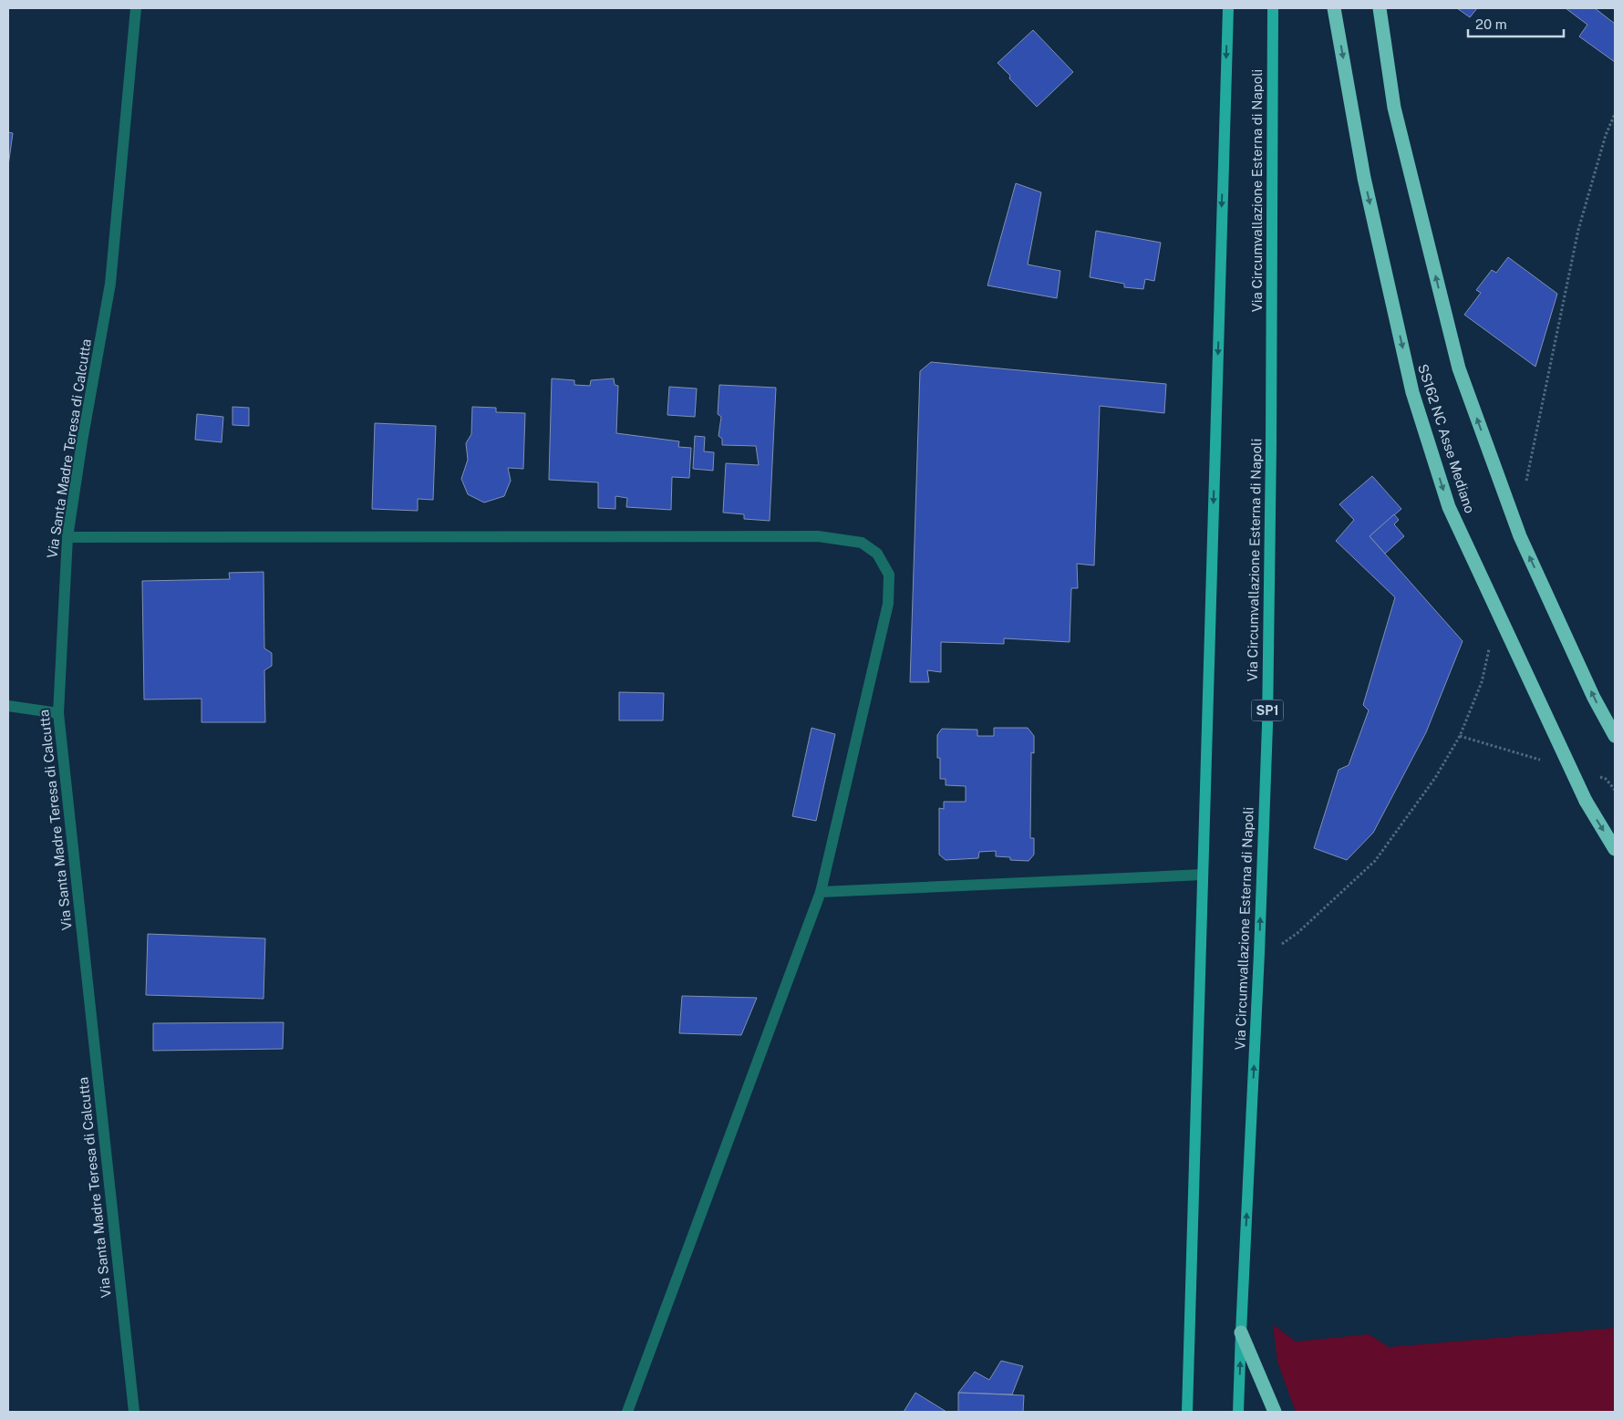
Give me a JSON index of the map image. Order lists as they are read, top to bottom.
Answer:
{
  "streets": {
    "highway": ["SS162 NC Asse Mediano"],
    "main road": ["Via Circumvallazione Esterna di Napoli", "SP1"],
    "street": ["Via Santa Madre Teresa di Calcutta"]
  },
  "scale_bar": "20 m"
}
